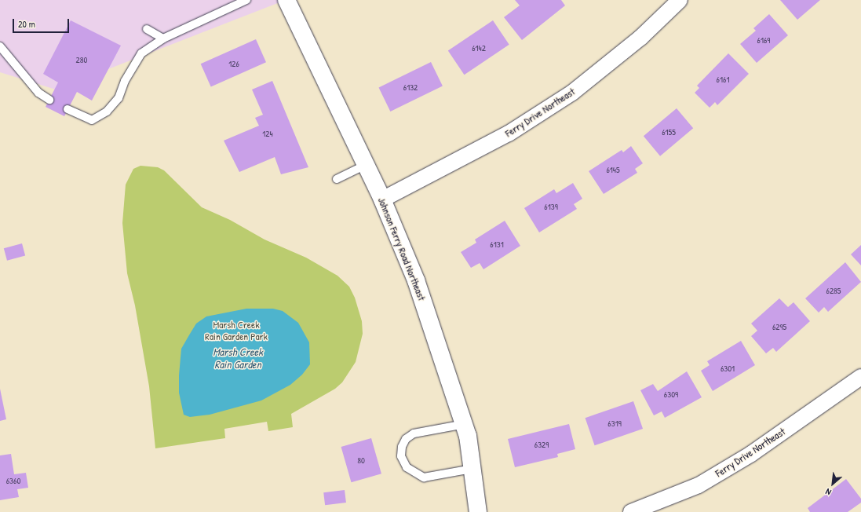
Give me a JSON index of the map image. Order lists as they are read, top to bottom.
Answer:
{
  "streets": {
    "street": ["Ferry Drive Northeast", "Johnson Ferry Road Northeast"]
  },
  "crossings": [
    ["Ferry Drive Northeast", "Johnson Ferry Road Northeast"]
  ],
  "water": ["Marsh Creek Rain Garden"],
  "parks": ["Marsh Creek Rain Garden Park"],
  "house_numbers": [
    "6169",
    "6142",
    "280",
    "126",
    "6161",
    "6132",
    "6155",
    "124",
    "6145",
    "6139",
    "6131",
    "6285",
    "6295",
    "6301",
    "6309",
    "6319",
    "6329",
    "80",
    "6360"
  ],
  "scale_bar": "20 m",
  "north": "bottom left"
}
